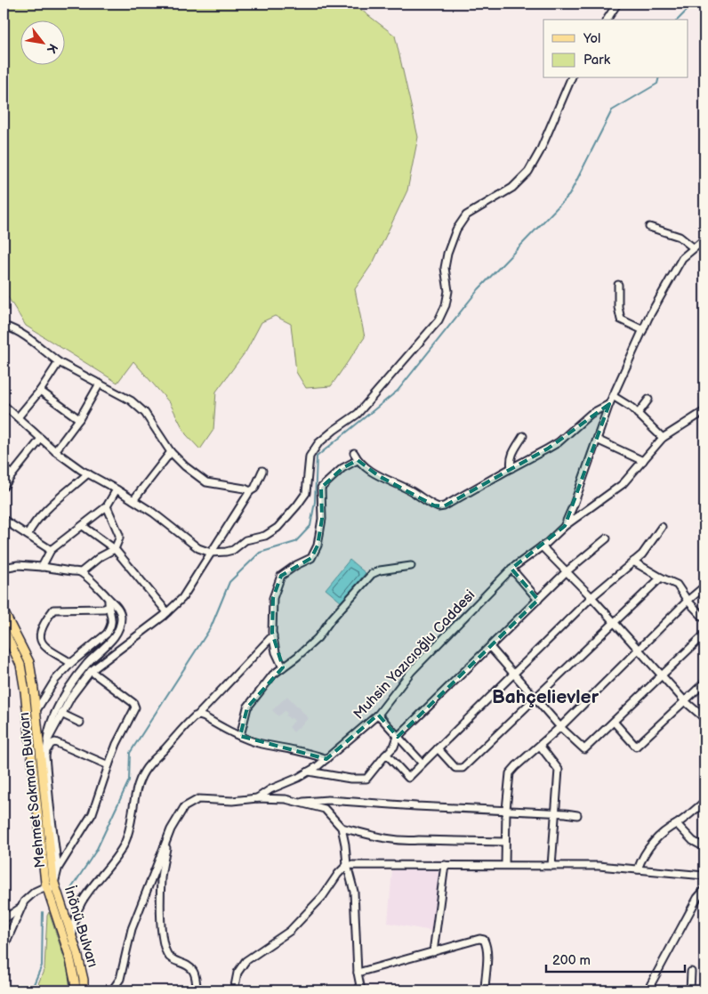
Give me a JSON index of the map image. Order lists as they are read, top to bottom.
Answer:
{
  "streets": {
    "main road": ["Mehmet Sakman Bulvarı", "İnönü Bulvarı"],
    "street": ["Muhsin Yazıcıoğlu Caddesi"]
  },
  "crossings": [
    ["Mehmet Sakman Bulvarı", "İnönü Bulvarı"]
  ],
  "districts": ["Bahçelievler"],
  "legend": ["Yol", "Park"],
  "scale_bar": "200 m",
  "north": "bottom right"
}
